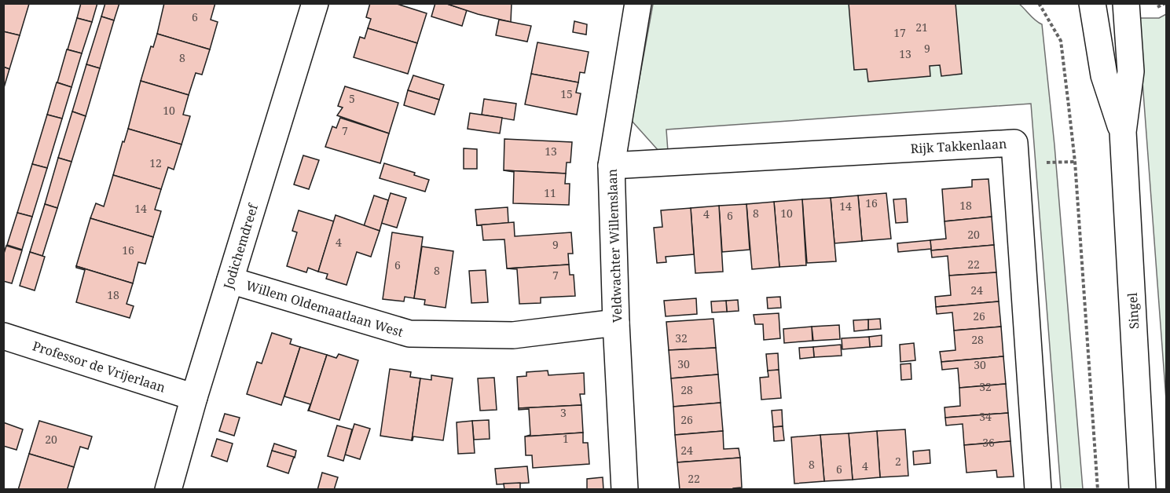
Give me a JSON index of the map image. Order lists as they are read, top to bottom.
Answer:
{
  "streets": {
    "street": [
      "Rijk Takkenlaan",
      "Veldwachter Willemslaan",
      "Jodichemdreef",
      "Willem Oldemaatlaan West",
      "Singel",
      "Professor de Vrijerlaan"
    ]
  },
  "crossings": [
    ["Rijk Takkenlaan", "Veldwachter Willemslaan"],
    ["Veldwachter Willemslaan", "Willem Oldemaatlaan West"],
    ["Jodichemdreef", "Willem Oldemaatlaan West"],
    ["Jodichemdreef", "Professor de Vrijerlaan"]
  ],
  "house_numbers": [
    "6",
    "21",
    "17",
    "9",
    "13",
    "8",
    "15",
    "5",
    "10",
    "7",
    "13",
    "12",
    "11",
    "16",
    "18",
    "14",
    "14",
    "8",
    "10",
    "4",
    "6",
    "20",
    "4",
    "9",
    "16",
    "22",
    "6",
    "8",
    "7",
    "24",
    "18",
    "26",
    "32",
    "28",
    "30",
    "30",
    "32",
    "28",
    "3",
    "34",
    "26",
    "1",
    "20",
    "36",
    "24",
    "2",
    "8",
    "4",
    "6",
    "22"
  ]
}
